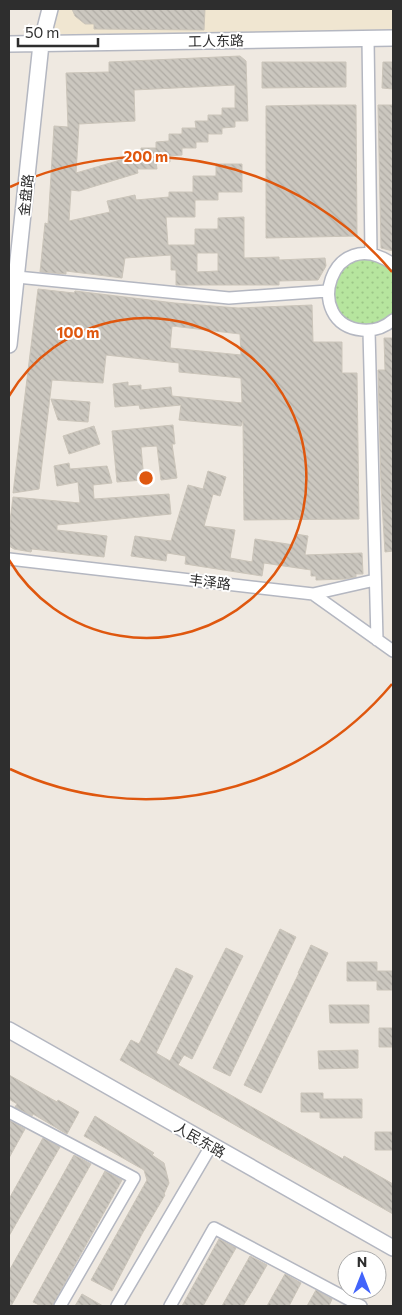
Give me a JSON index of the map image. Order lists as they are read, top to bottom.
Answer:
{
  "streets": {
    "main road": ["工人东路", "金盘路", "人民东路"],
    "street": ["丰泽路"]
  },
  "crossings": [
    ["工人东路", "金盘路"]
  ],
  "scale_bar": "50 m",
  "north": "top",
  "rings": ["200 m", "100 m"]
}
